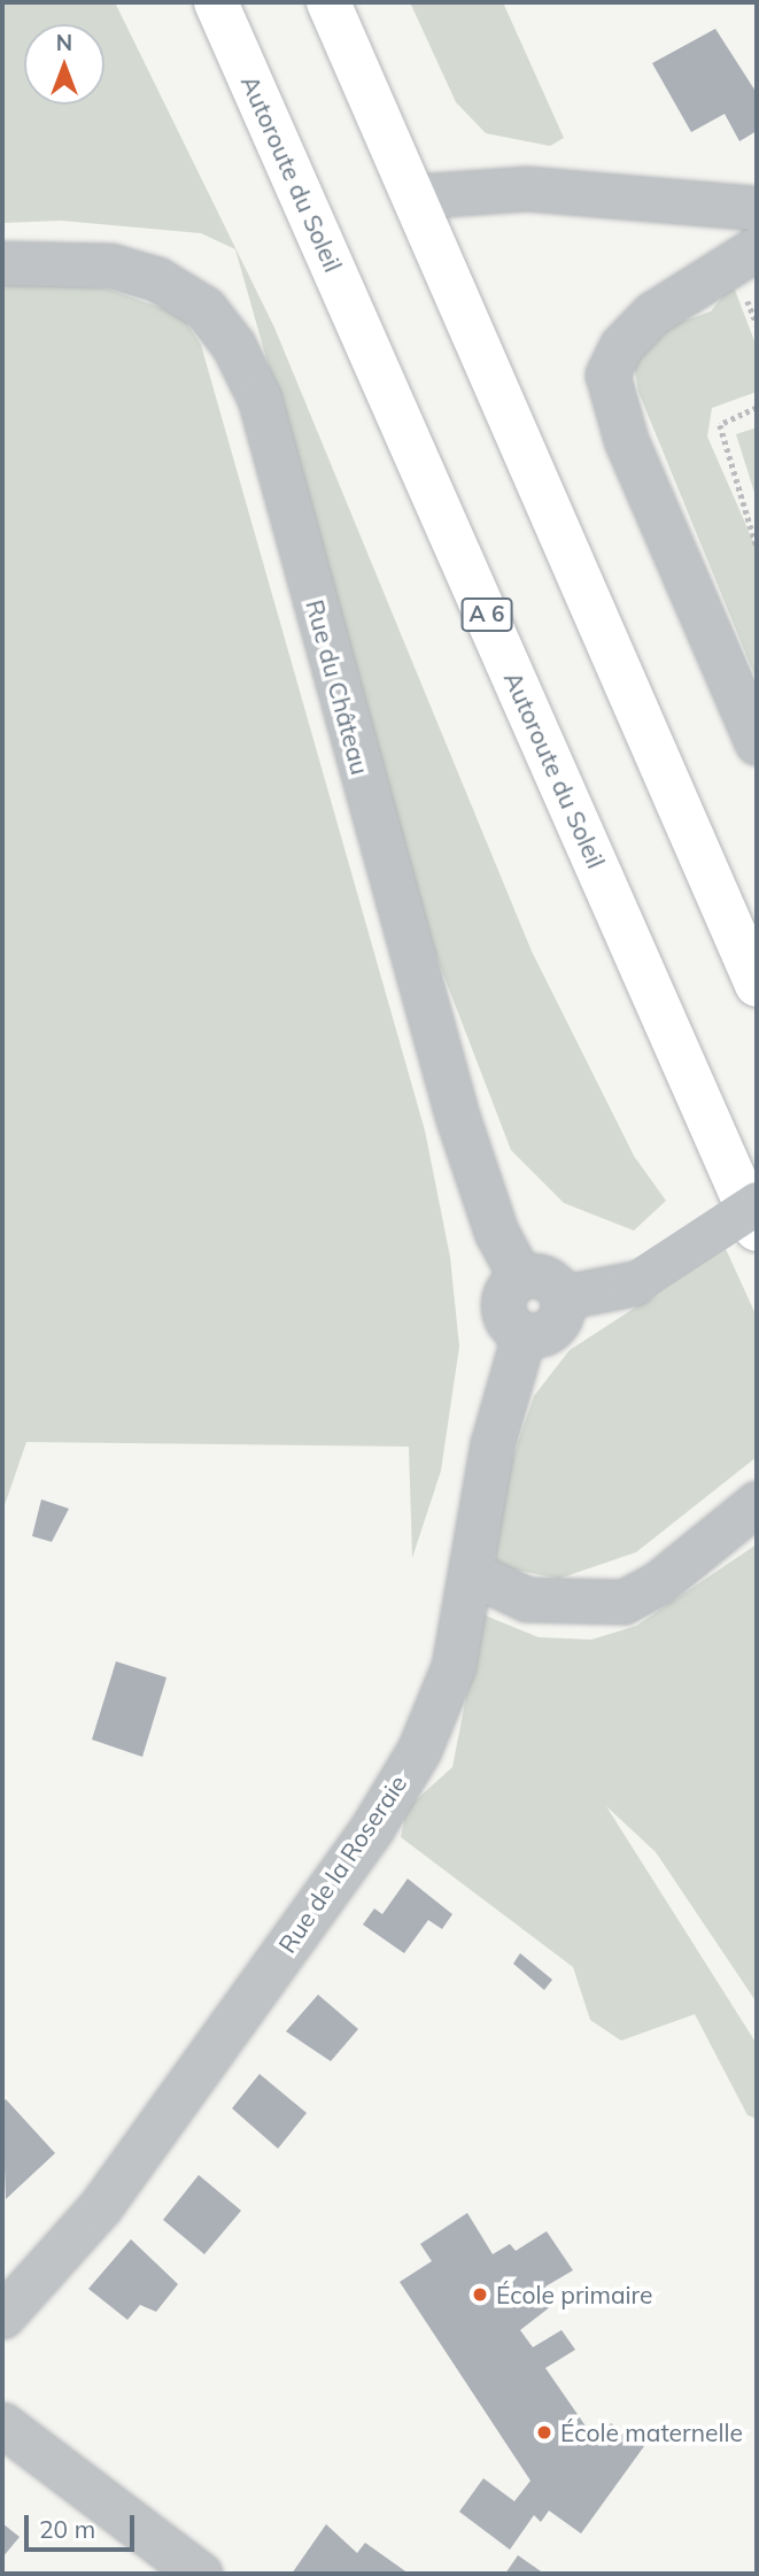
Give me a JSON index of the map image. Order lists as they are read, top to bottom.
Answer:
{
  "streets": {
    "highway": ["Autoroute du Soleil", "A 6"],
    "street": ["Rue du Château", "Rue de la Roseraie"]
  },
  "crossings": [
    ["Rue du Château", "Rue de la Roseraie"]
  ],
  "places": ["École primaire", "École maternelle"],
  "scale_bar": "20 m",
  "north": "top"
}
